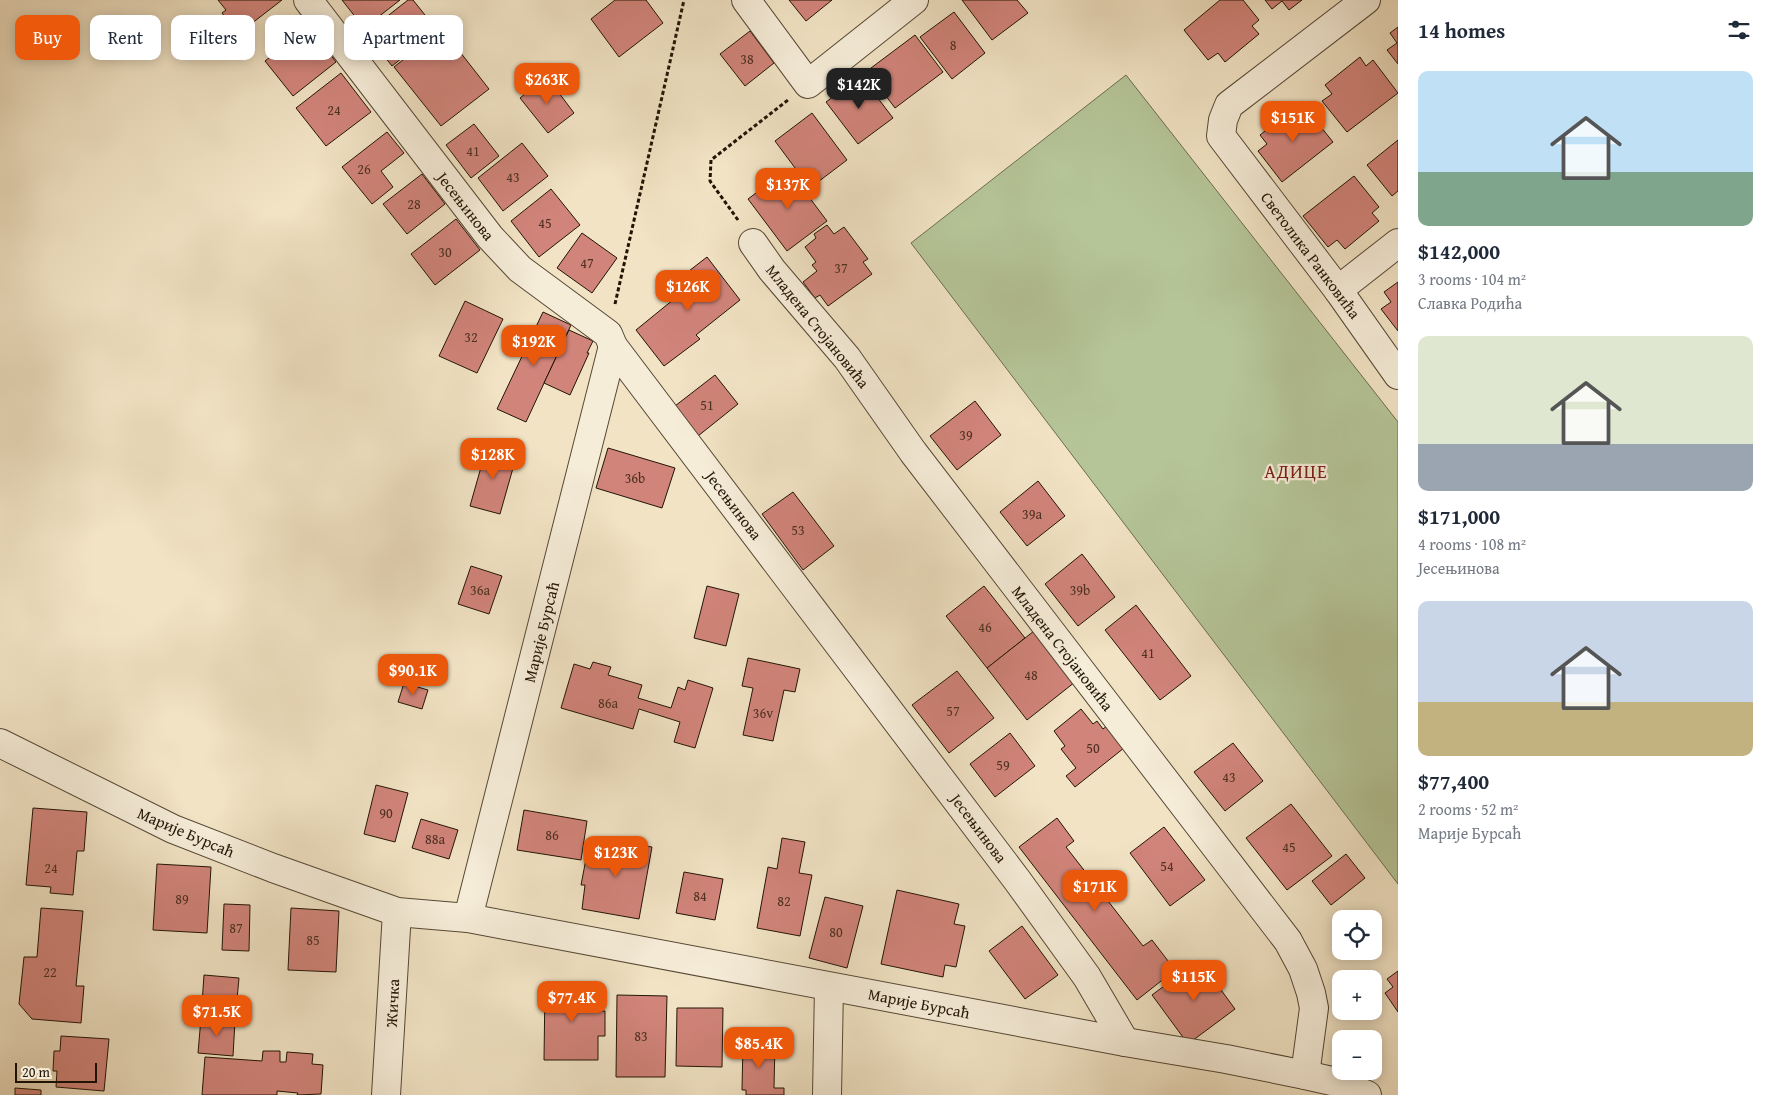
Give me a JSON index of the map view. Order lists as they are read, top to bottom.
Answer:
{
  "streets": {
    "street": [
      "Јесењинова",
      "Светолика Ранковића",
      "Младена Стојановића",
      "Марије Бурсаћ",
      "Жичка"
    ]
  },
  "crossings": [
    ["Јесењинова", "Марије Бурсаћ"],
    ["Младена Стојановића", "Марије Бурсаћ"],
    ["Марије Бурсаћ", "Жичка"]
  ],
  "districts": ["АДИЦЕ"],
  "house_numbers": [
    "8",
    "38",
    "24",
    "41",
    "26",
    "43",
    "28",
    "45",
    "30",
    "47",
    "37",
    "32",
    "51",
    "39",
    "36b",
    "39a",
    "53",
    "36a",
    "39b",
    "46",
    "41",
    "48",
    "86a",
    "57",
    "36v",
    "50",
    "59",
    "43",
    "90",
    "86",
    "88a",
    "45",
    "54",
    "24",
    "84",
    "89",
    "82",
    "87",
    "80",
    "85",
    "22",
    "83"
  ],
  "scale_bar": "20 m",
  "page": {
    "heading": "14 homes",
    "chip": [
      "Buy",
      "Rent",
      "Filters",
      "New",
      "Apartment"
    ],
    "list": [
      {
        "name": "$142,000",
        "note": "3 rooms · 104 m² · Славка Родића"
      },
      {
        "name": "$171,000",
        "note": "4 rooms · 108 m² · Јесењинова"
      },
      {
        "name": "$77,400",
        "note": "2 rooms · 52 m² · Марије Бурсаћ"
      }
    ],
    "price": [
      "$263K",
      "$142K",
      "$151K",
      "$137K",
      "$126K",
      "$192K",
      "$128K",
      "$90.1K",
      "$123K",
      "$171K",
      "$115K",
      "$77.4K",
      "$71.5K",
      "$85.4K"
    ],
    "map_buttons": ["+", "−"],
    "scale": "20 m"
  }
}
